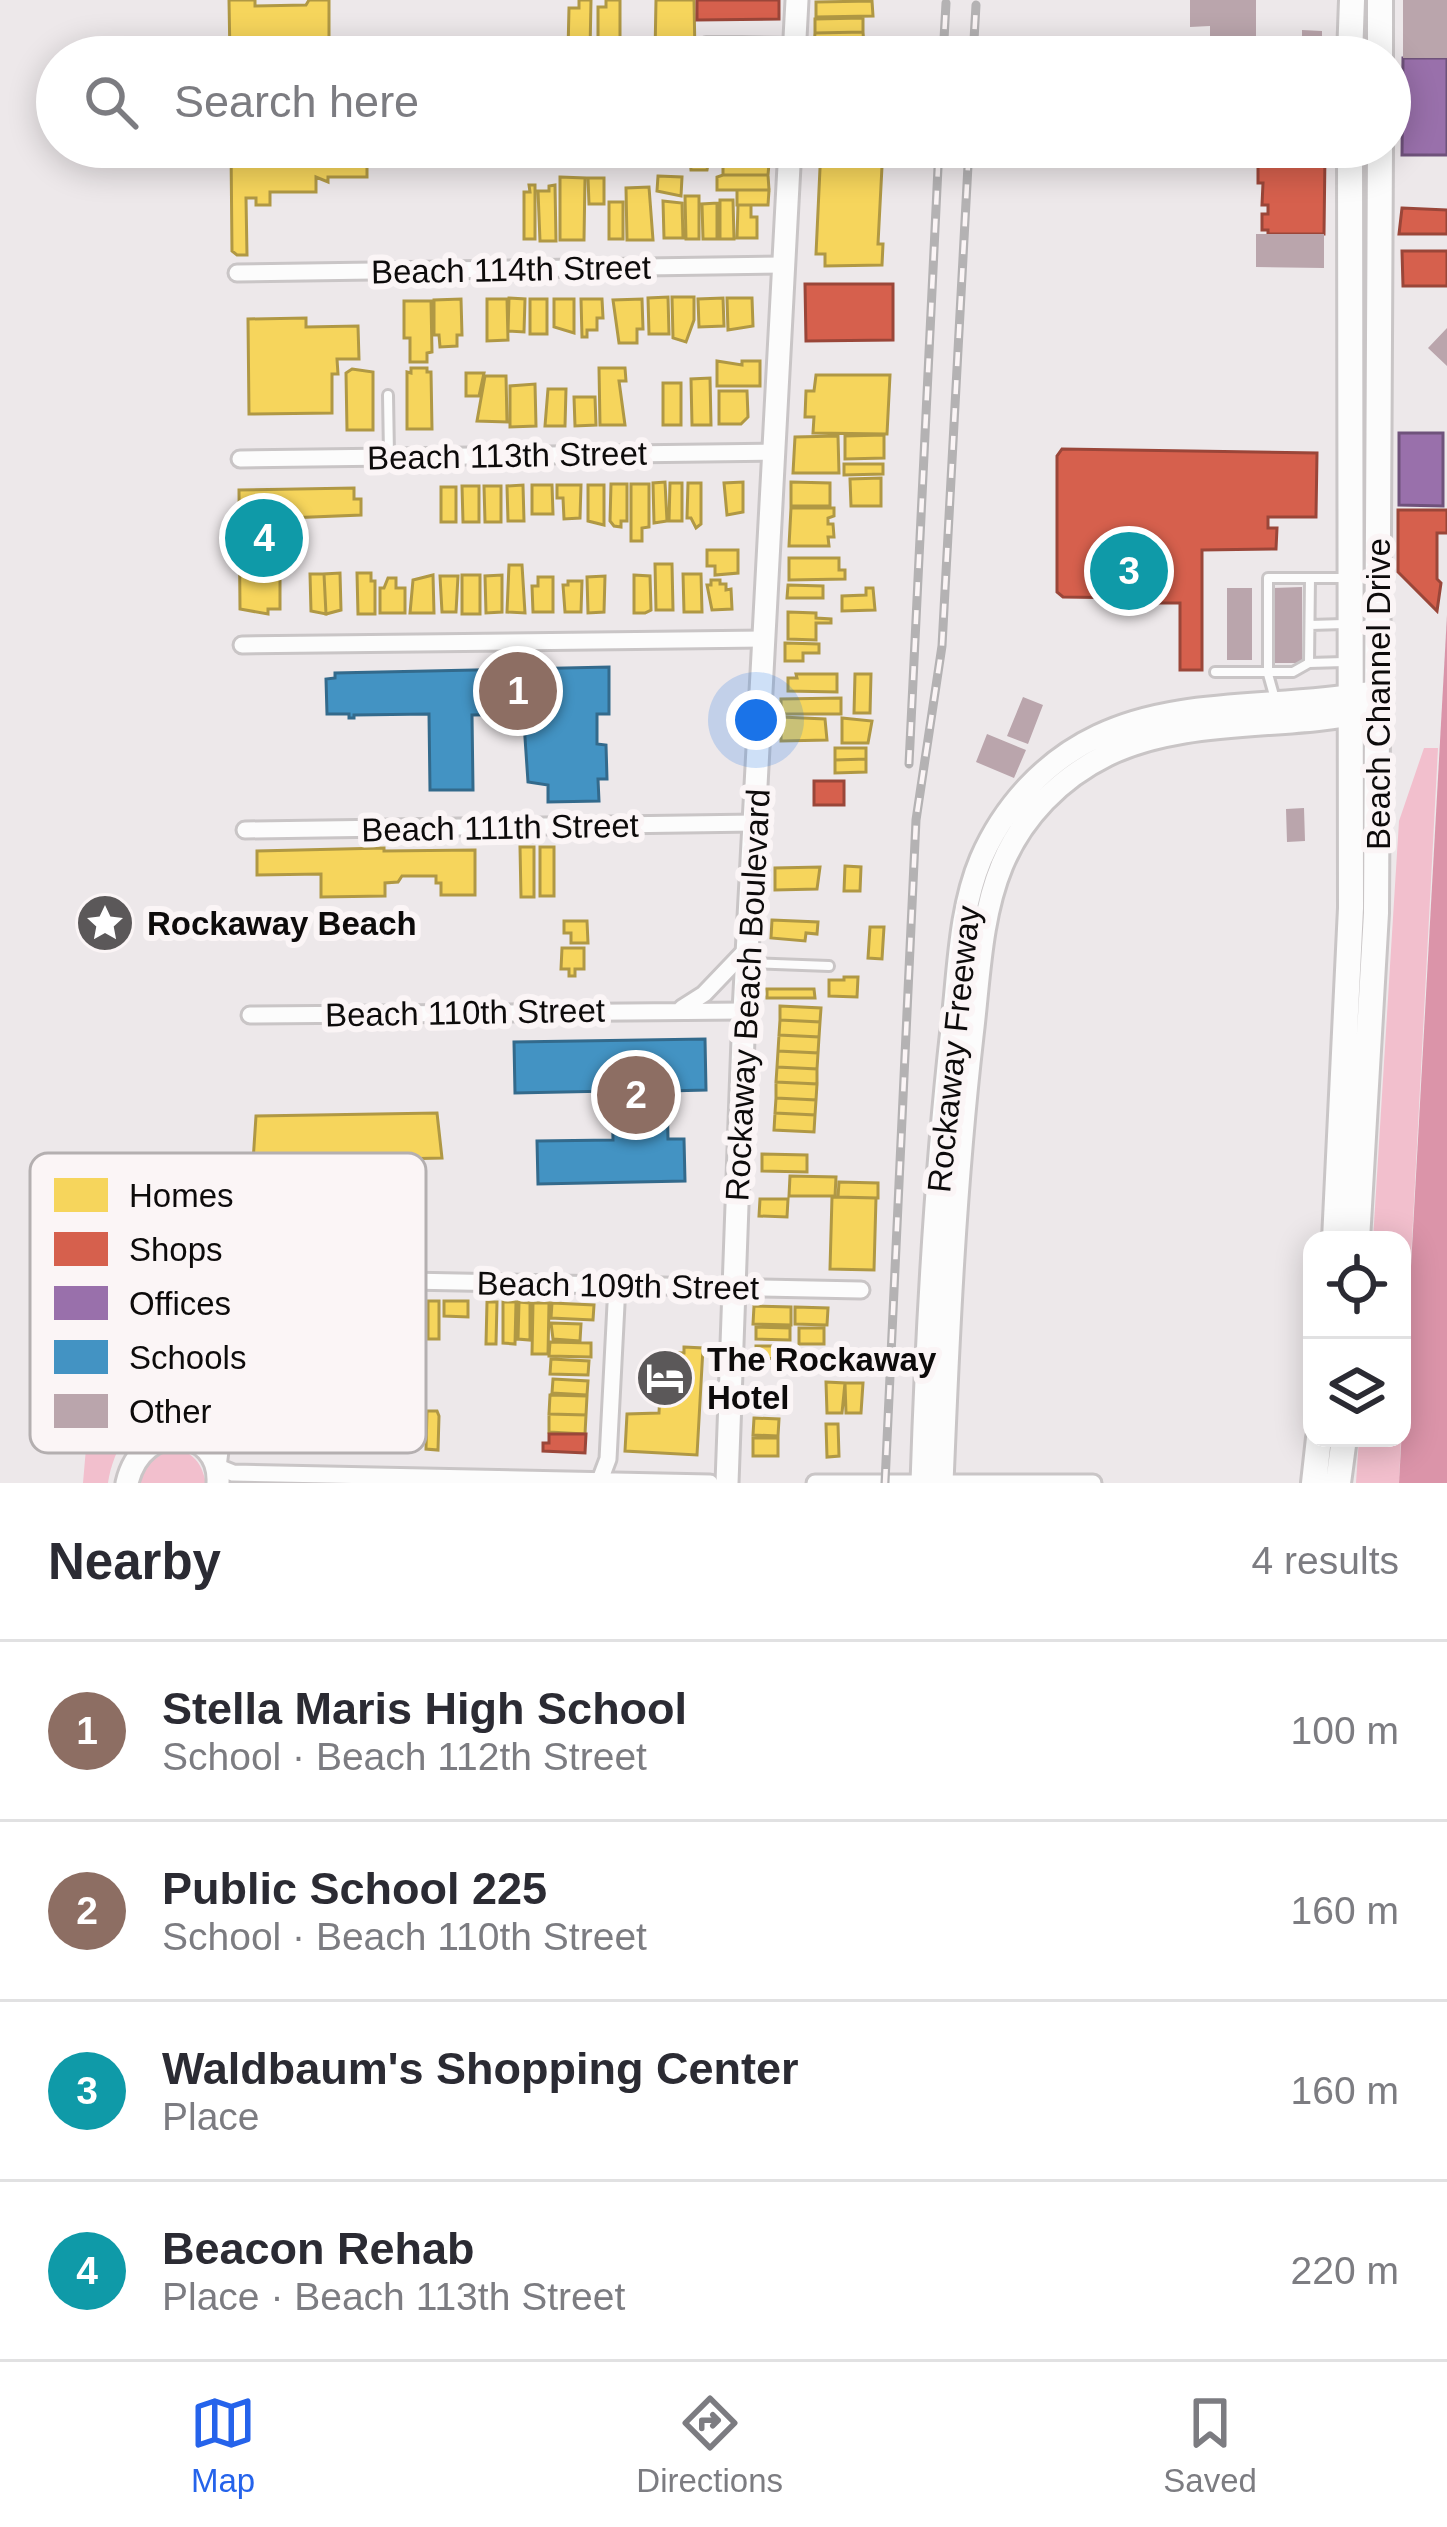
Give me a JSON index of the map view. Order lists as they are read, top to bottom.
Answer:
{
  "streets": {
    "main road": ["Beach Channel Drive"],
    "street": [
      "Beach 114th Street",
      "Beach 113th Street",
      "Beach 111th Street",
      "Rockaway Beach Boulevard",
      "Beach 110th Street",
      "Rockaway Freeway",
      "Beach 109th Street"
    ]
  },
  "crossings": [
    ["Beach 114th Street", "Rockaway Beach Boulevard"],
    ["Beach 113th Street", "Rockaway Beach Boulevard"],
    ["Beach Channel Drive", "Rockaway Freeway"],
    ["Beach 111th Street", "Rockaway Beach Boulevard"],
    ["Rockaway Beach Boulevard", "Beach 110th Street"],
    ["Rockaway Beach Boulevard", "Beach 109th Street"]
  ],
  "places": {
    "place": ["Rockaway Beach"],
    "hotel": ["The Rockaway Hotel"]
  },
  "legend": [
    "Homes",
    "Shops",
    "Offices",
    "Schools",
    "Other"
  ],
  "page": {
    "search": "Search here",
    "pins": [
      "4",
      "3",
      "1",
      "2"
    ],
    "heading": ["Nearby", "4 results"],
    "list": [
      {
        "mark": "1",
        "name": "Stella Maris High School",
        "note": "School · Beach 112th Street",
        "value": "100 m"
      },
      {
        "mark": "2",
        "name": "Public School 225",
        "note": "School · Beach 110th Street",
        "value": "160 m"
      },
      {
        "mark": "3",
        "name": "Waldbaum's Shopping Center",
        "note": "Place",
        "value": "160 m"
      },
      {
        "mark": "4",
        "name": "Beacon Rehab",
        "note": "Place · Beach 113th Street",
        "value": "220 m"
      }
    ],
    "nav": ["Map", "Directions", "Saved"]
  }
}
